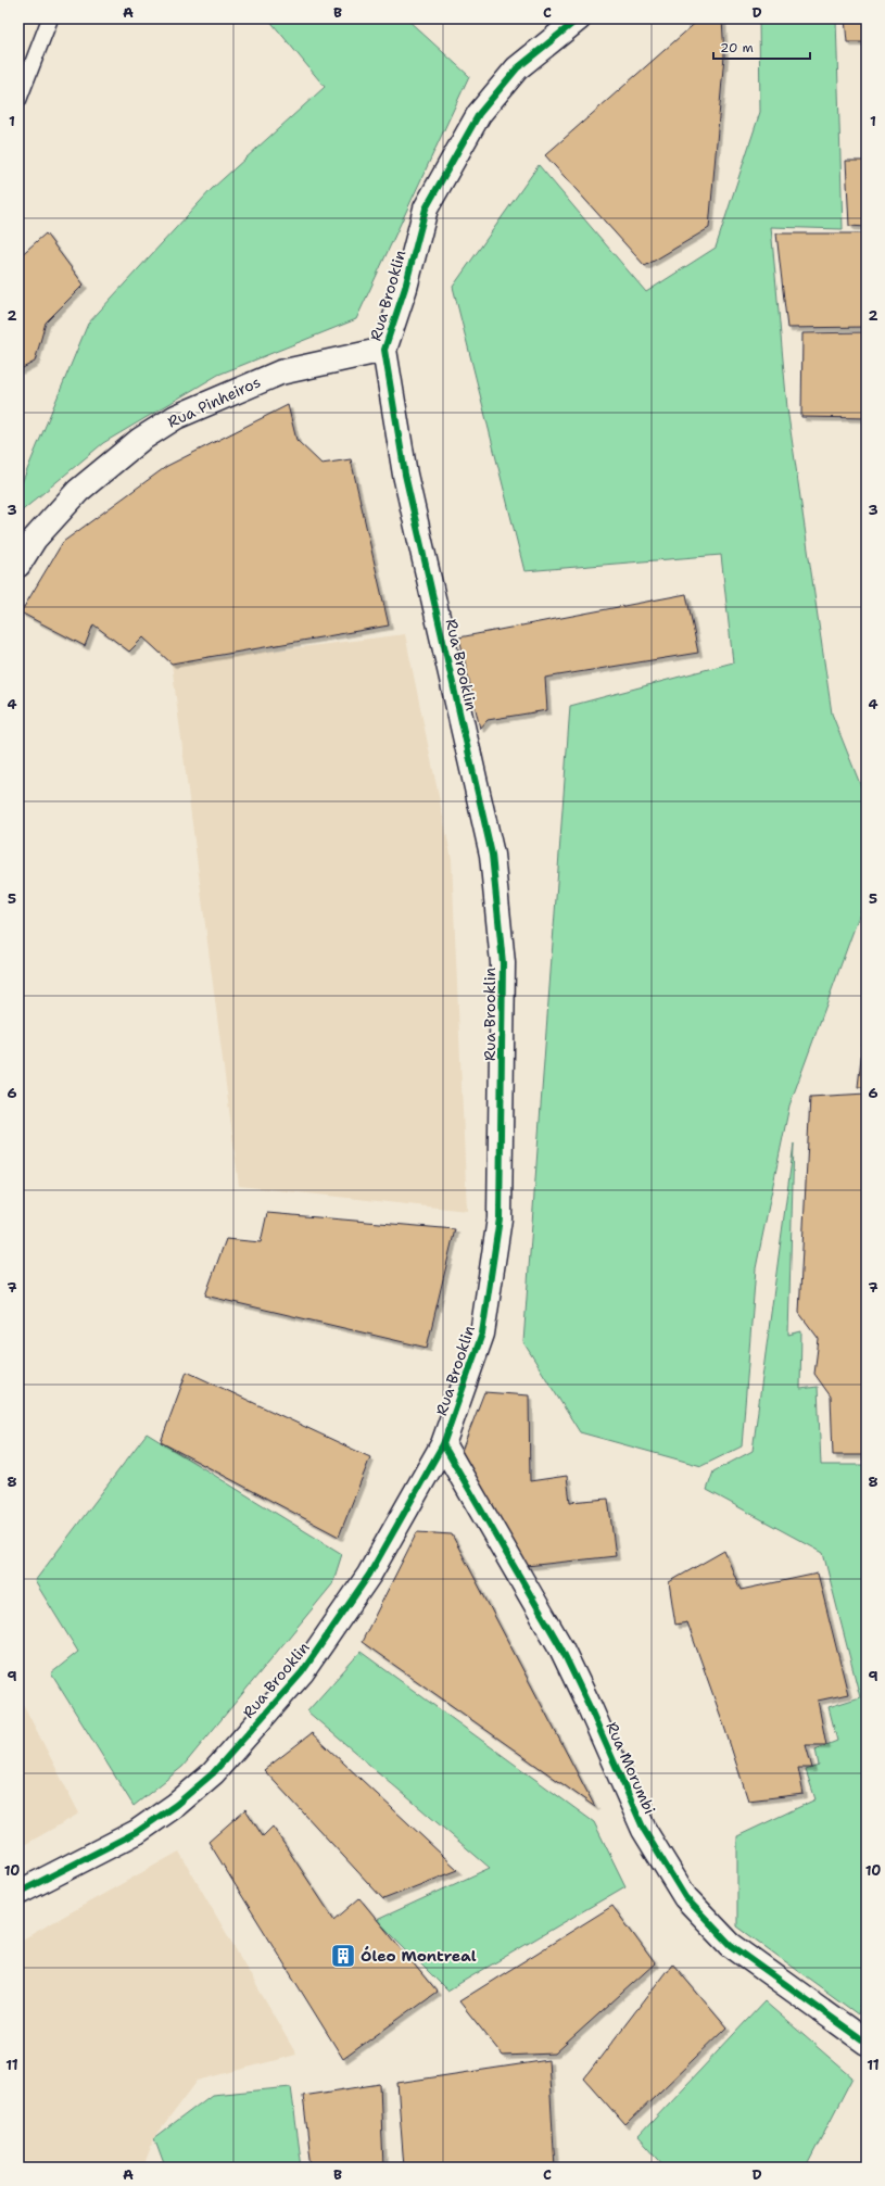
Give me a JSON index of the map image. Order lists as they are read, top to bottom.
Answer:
{
  "streets": {
    "street": ["Rua Brooklin", "Rua Pinheiros", "Rua Morumbi"]
  },
  "crossings": [
    ["Rua Brooklin", "Rua Pinheiros"],
    ["Rua Brooklin", "Rua Morumbi"]
  ],
  "places": {
    "building": ["Óleo Montreal"]
  },
  "scale_bar": "20 m",
  "grid": {
    "columns": [
      "A",
      "B",
      "C",
      "D"
    ],
    "rows": [
      "1",
      "2",
      "3",
      "4",
      "5",
      "6",
      "7",
      "8",
      "9",
      "10",
      "11"
    ]
  }
}
